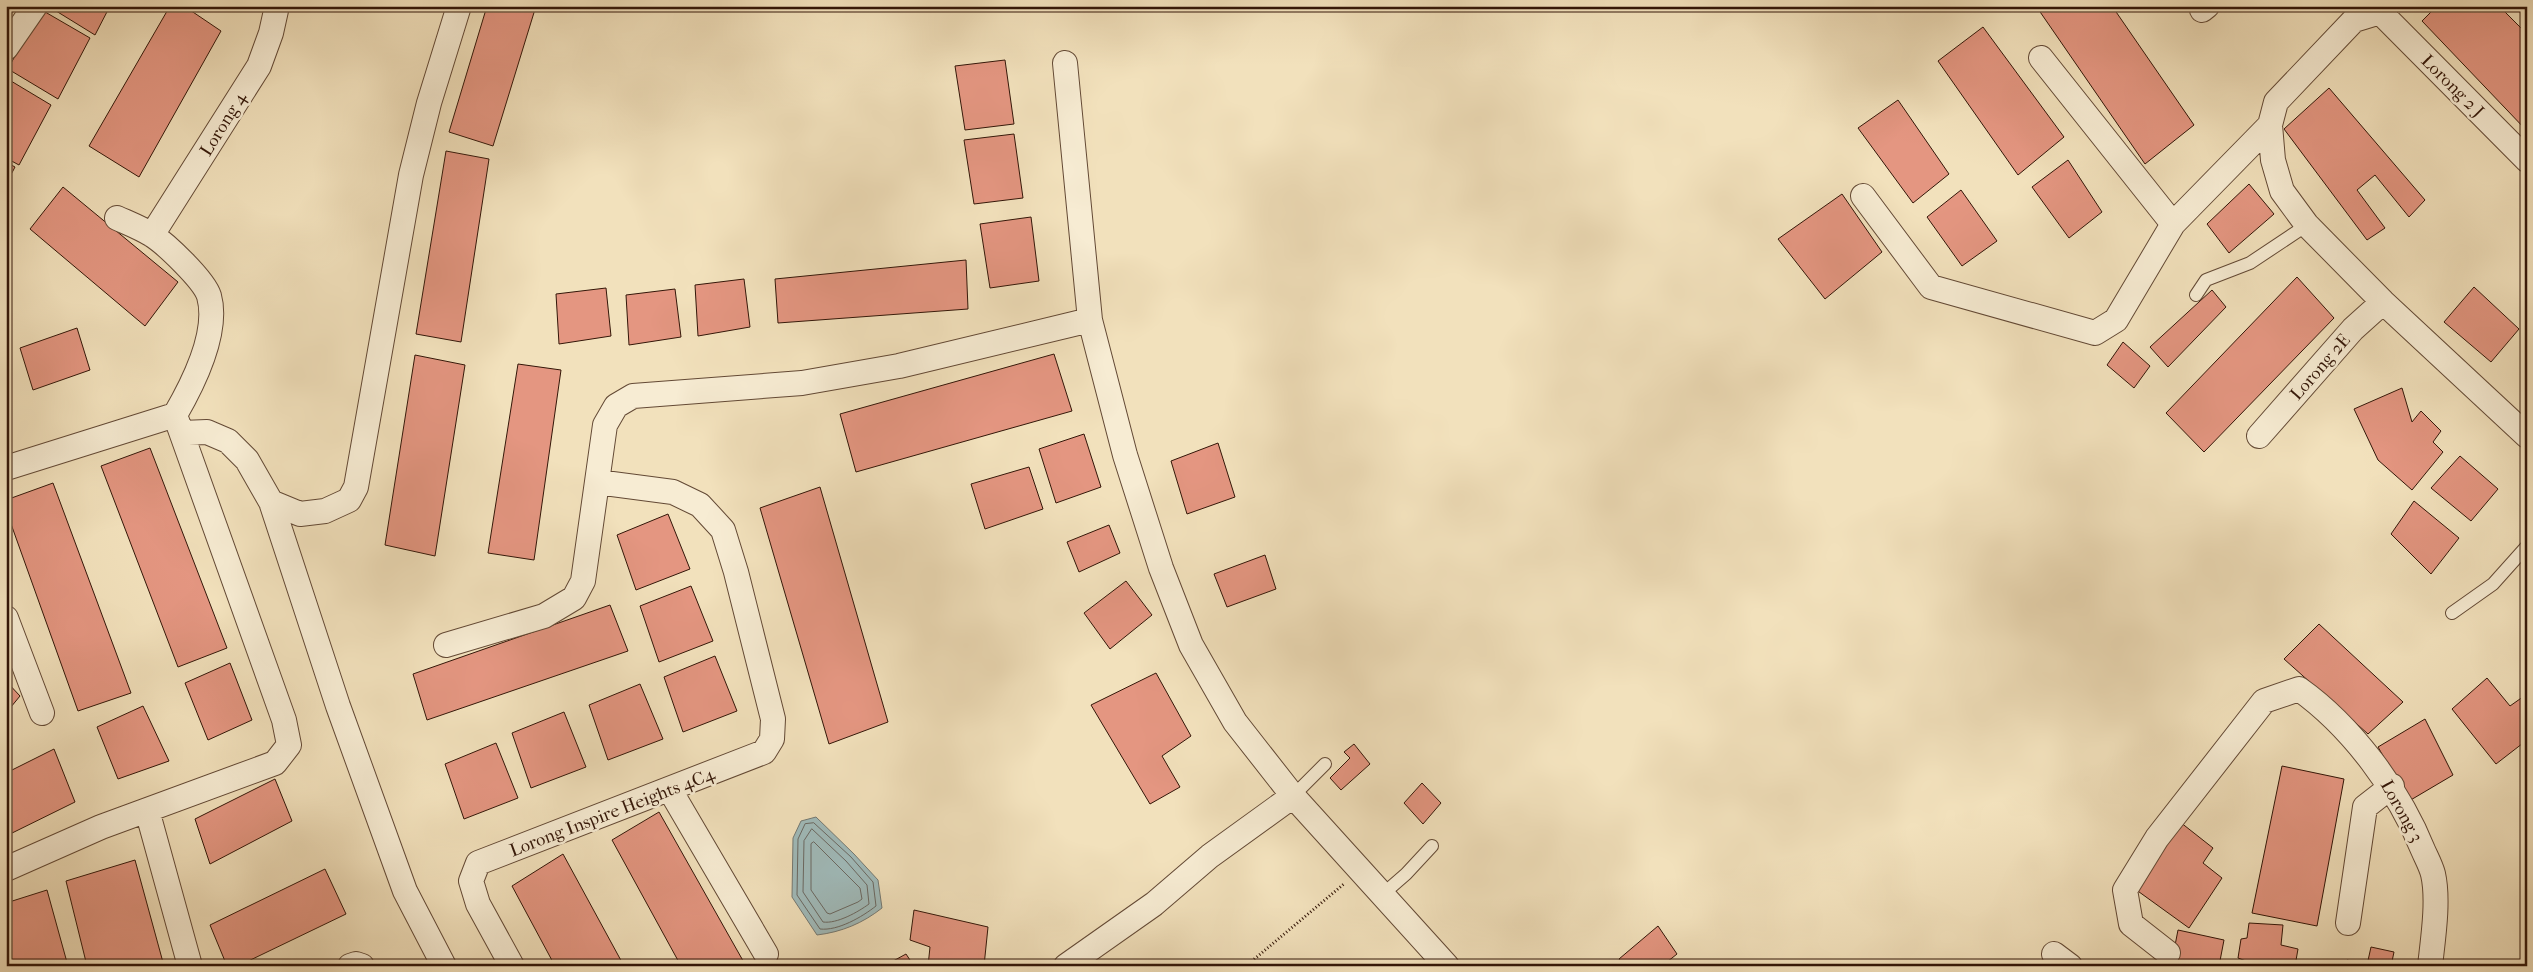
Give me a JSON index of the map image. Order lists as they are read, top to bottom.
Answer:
{
  "streets": {
    "street": [
      "Lorong 2 J",
      "Lorong 4",
      "Lorong 2E",
      "Lorong 3",
      "Lorong Inspire Heights 4C4"
    ]
  }
}
